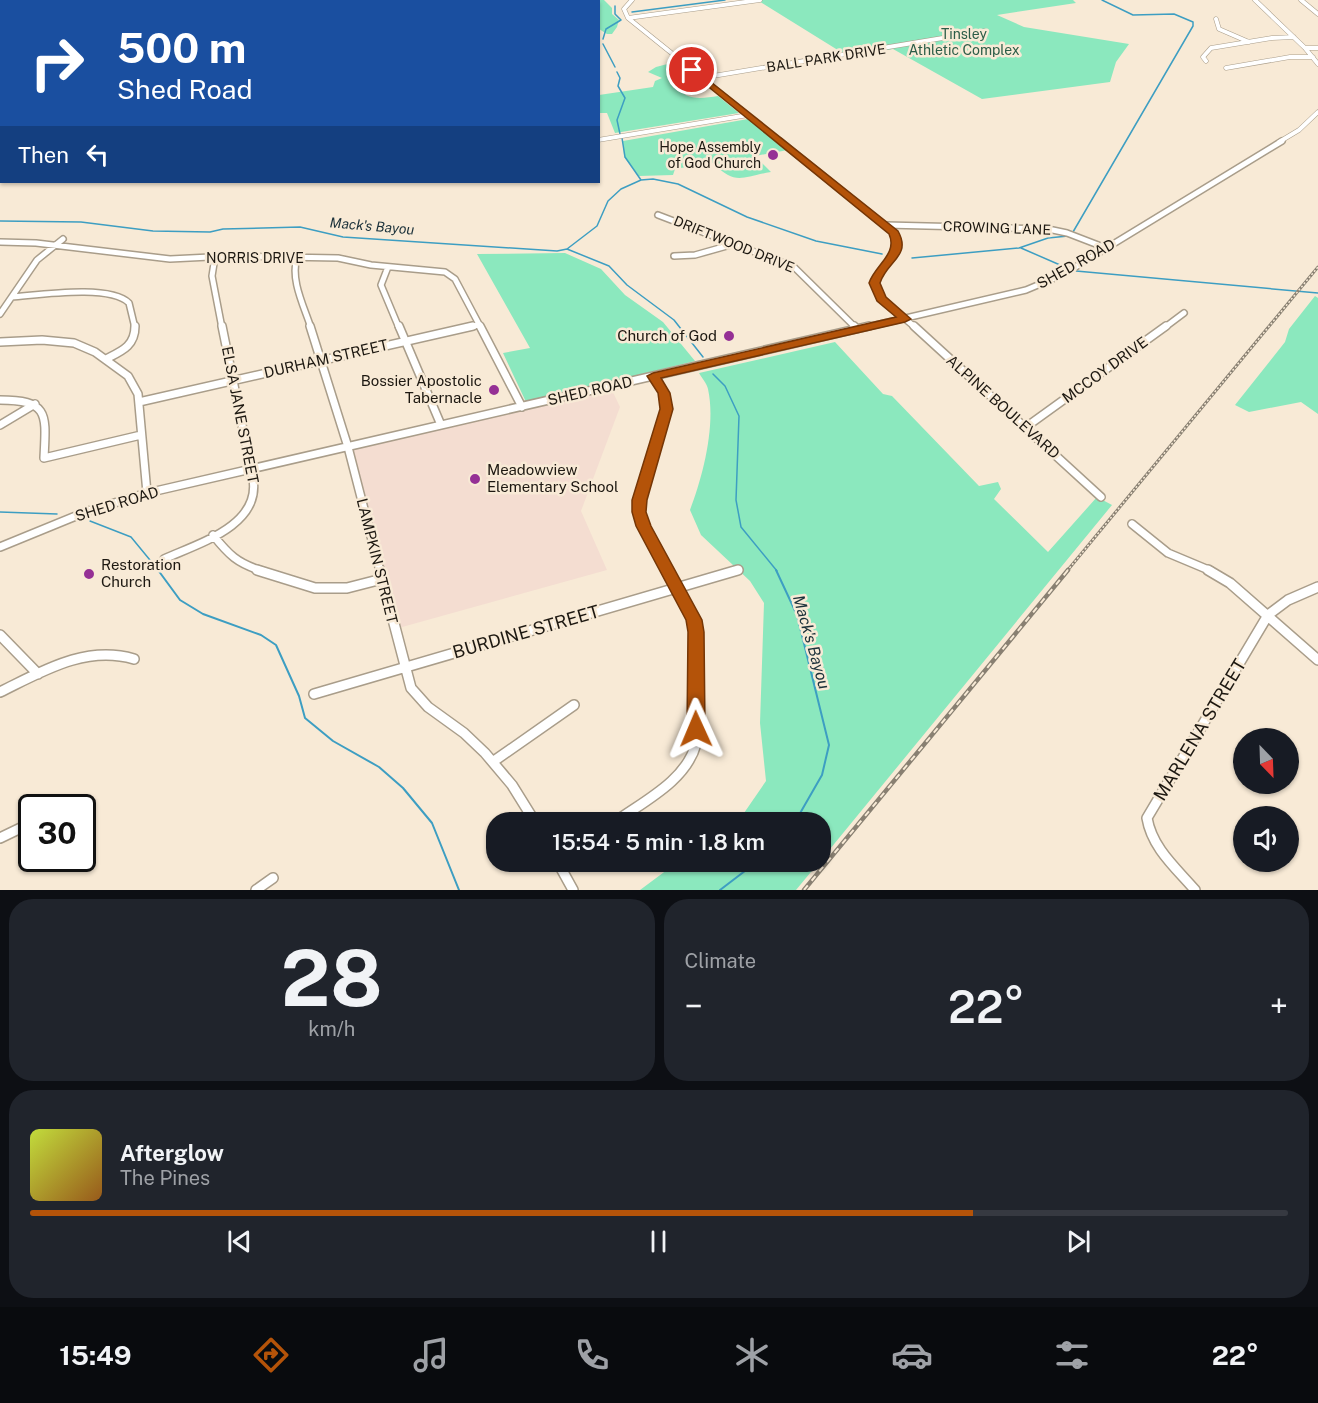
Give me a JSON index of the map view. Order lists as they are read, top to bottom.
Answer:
{
  "streets": {
    "street": [
      "BALL PARK DRIVE",
      "CROWING LANE",
      "DRIFTWOOD DRIVE",
      "NORRIS DRIVE",
      "SHED ROAD",
      "DURHAM STREET",
      "MCCOY DRIVE",
      "ALPINE BOULEVARD",
      "ELSA JANE STREET",
      "LAMPKIN STREET",
      "BURDINE STREET",
      "MARLENA STREET"
    ]
  },
  "crossings": [
    ["CROWING LANE", "SHED ROAD"],
    ["CROWING LANE", "ALPINE BOULEVARD"],
    ["DRIFTWOOD DRIVE", "SHED ROAD"],
    ["NORRIS DRIVE", "DURHAM STREET"],
    ["NORRIS DRIVE", "ELSA JANE STREET"],
    ["NORRIS DRIVE", "LAMPKIN STREET"],
    ["SHED ROAD", "ALPINE BOULEVARD"],
    ["SHED ROAD", "ELSA JANE STREET"],
    ["SHED ROAD", "LAMPKIN STREET"],
    ["DURHAM STREET", "ELSA JANE STREET"],
    ["DURHAM STREET", "LAMPKIN STREET"],
    ["MCCOY DRIVE", "ALPINE BOULEVARD"],
    ["LAMPKIN STREET", "BURDINE STREET"]
  ],
  "water": ["Mack's Bayou"],
  "parks": ["Tinsley Athletic Complex"],
  "places": [
    "Hope Assembly of God Church",
    "Church of God",
    "Bossier Apostolic Tabernacle",
    "Meadowview Elementary School",
    "Restoration Church"
  ],
  "north": "bottom right",
  "page": {
    "turn": ["500 m", "Shed Road"],
    "then": "Then",
    "limit": "30",
    "trip": "15:54 · 5 min · 1.8 km",
    "tile": [
      ["28", "km/h"],
      "Climate"
    ],
    "heat": ["−", "22°", "+"],
    "song": ["Afterglow", "The Pines"],
    "tabs": ["15:49", "22°"]
  }
}
